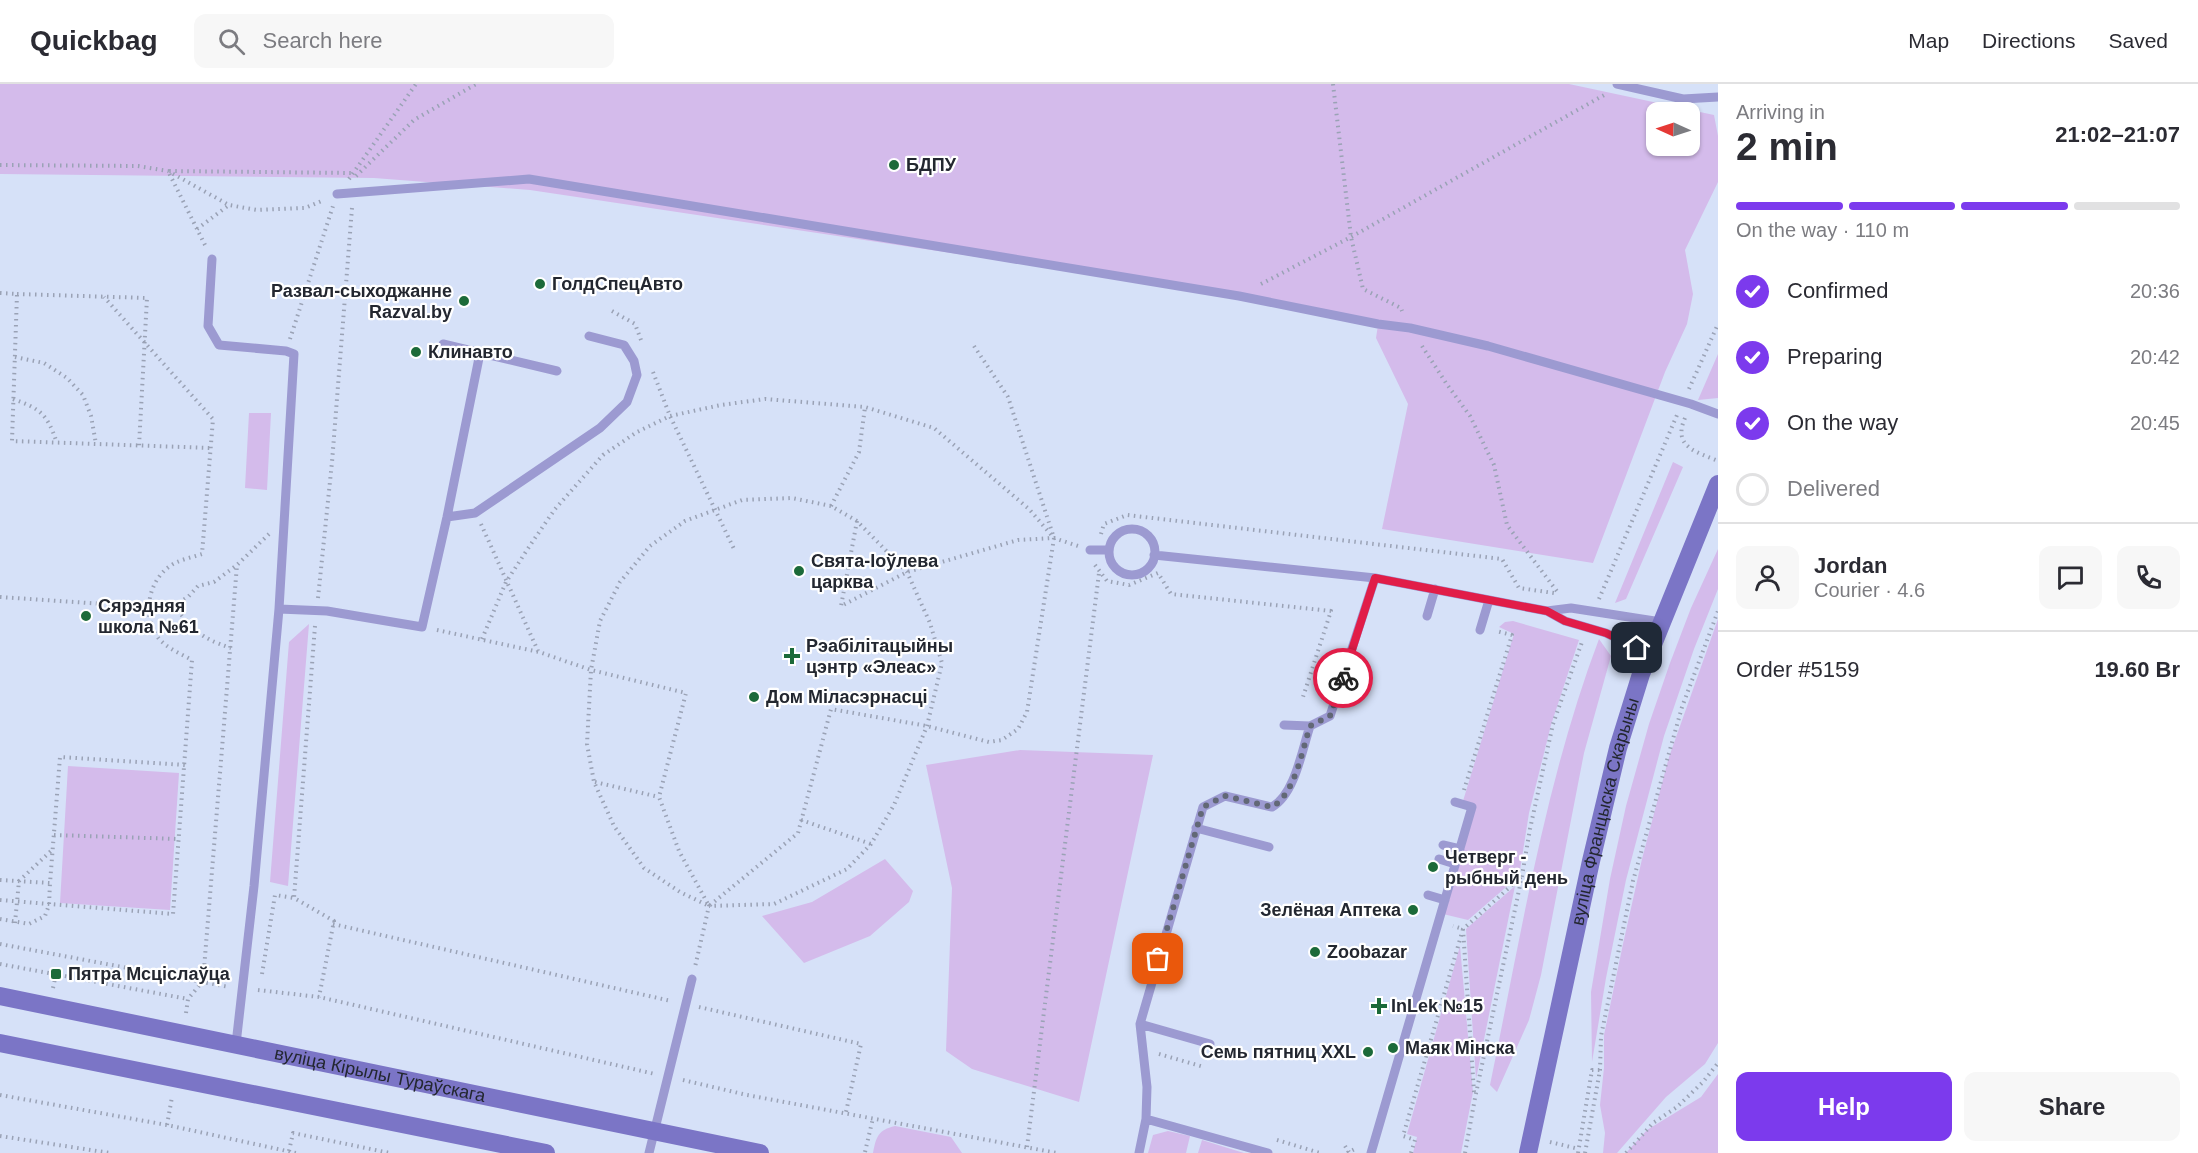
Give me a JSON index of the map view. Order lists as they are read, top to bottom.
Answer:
{
  "streets": {
    "main road": ["вуліца Францыска Скарыны", "вуліца Кірылы Тураўскага"]
  },
  "places": {
    "other": [
      "БДПУ",
      "ГолдСпецАвто",
      "Развал-сыходжанне Razval.by",
      "Клинавто",
      "Свята-Іоўлева царква",
      "Сярэдняя школа №61",
      "Дом Міласэрнасці",
      "Четверг - рыбный день",
      "Зелёная Аптека",
      "Zoobazar",
      "Маяк Мінска",
      "Семь пятниц XXL"
    ],
    "health": ["Рэабілітацыйны цэнтр «Элеас»", "InLek №15"],
    "transit": ["Пятра Мсціслаўца"]
  },
  "north": "left",
  "page": {
    "header": "Quickbag",
    "search": "Search here",
    "nav": ["Map", "Directions", "Saved"],
    "heading": ["2 min", "Arriving in", "21:02–21:07"],
    "panel": [
      "Jordan",
      "Courier · 4.6",
      "Order #5159",
      "19.60 Br"
    ],
    "bar": "On the way · 110 m",
    "list": [
      ["Confirmed", "20:36"],
      ["Preparing", "20:42"],
      ["On the way", "20:45"],
      "Delivered"
    ],
    "buttons": ["Help", "Share"]
  }
}
